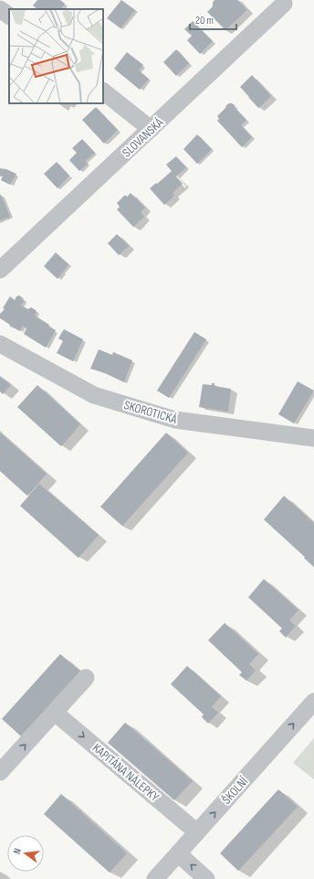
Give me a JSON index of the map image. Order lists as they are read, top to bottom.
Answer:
{
  "streets": {
    "street": [
      "SLOVANSKÁ",
      "SKOROTICKÁ",
      "KAPITÁNA NÁLEPKY",
      "ŠKOLNÍ"
    ]
  },
  "crossings": [
    ["KAPITÁNA NÁLEPKY", "ŠKOLNÍ"]
  ],
  "one_way": ["KAPITÁNA NÁLEPKY", "ŠKOLNÍ"],
  "scale_bar": "20 m",
  "north": "left"
}
